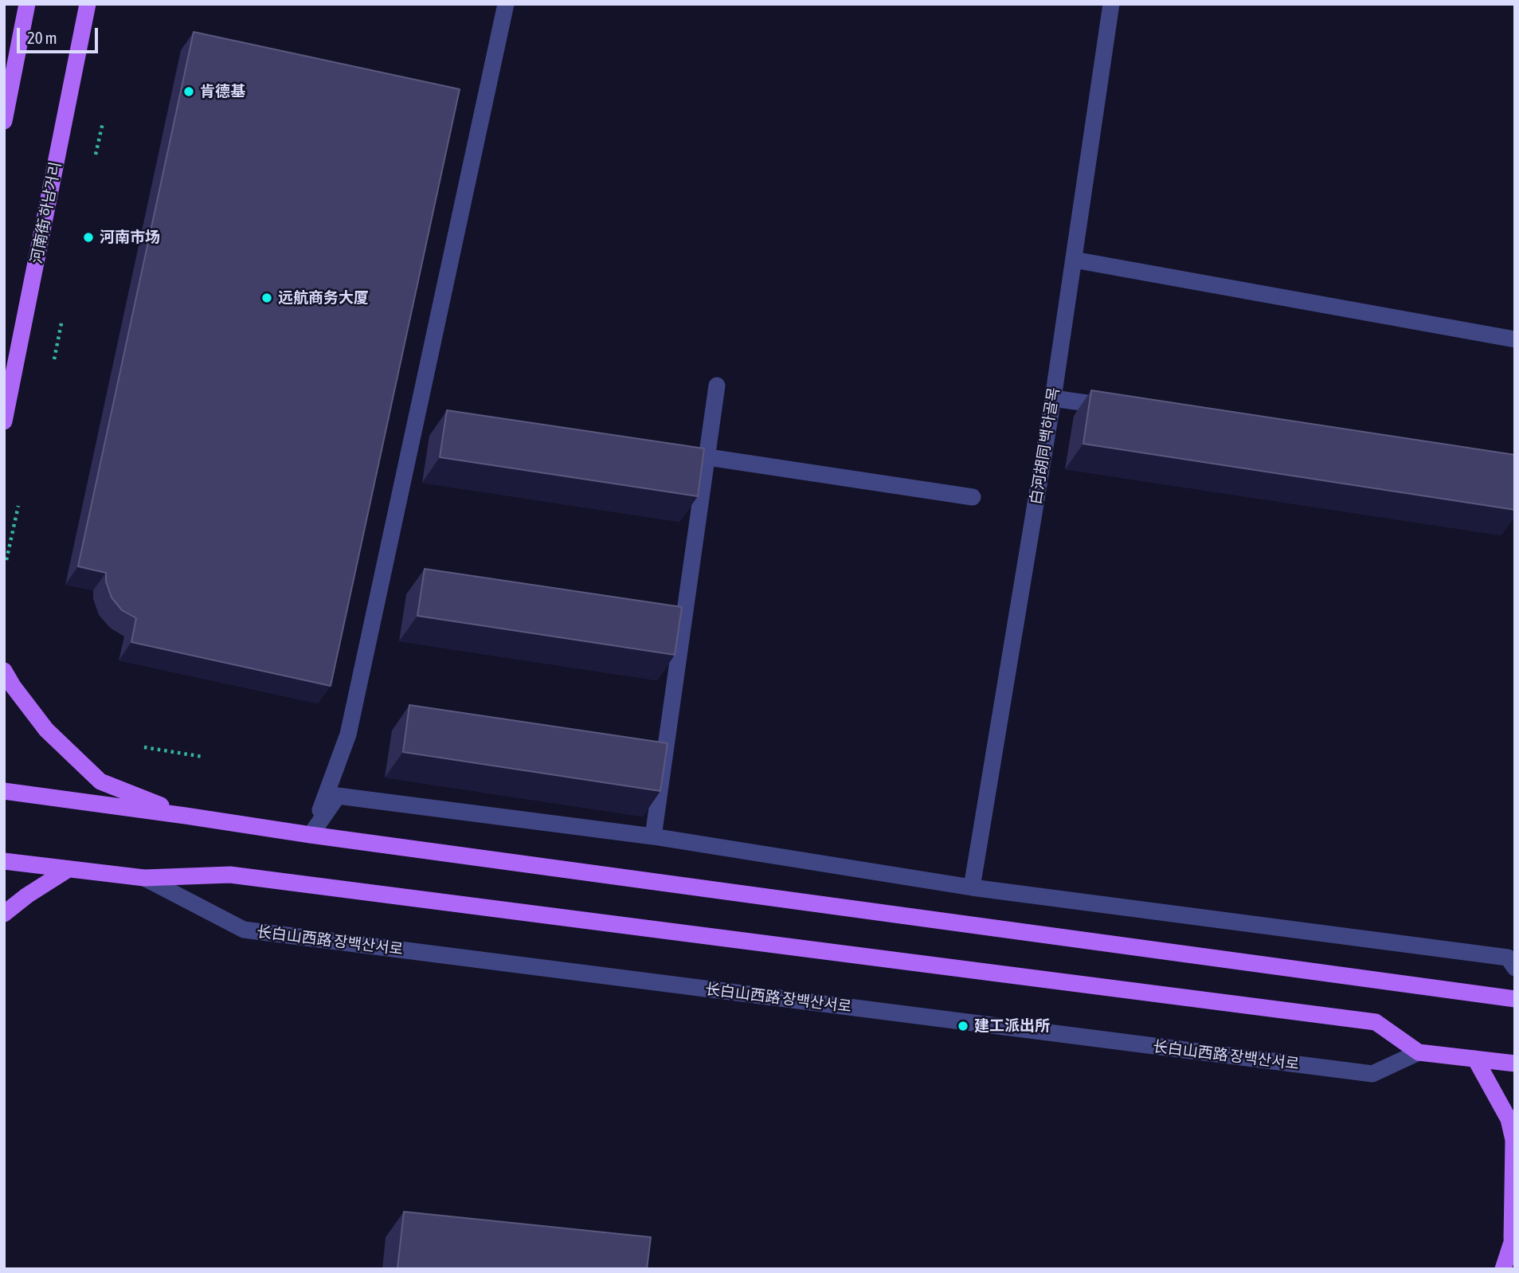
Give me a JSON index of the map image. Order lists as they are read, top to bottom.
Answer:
{
  "streets": {
    "main road": ["河南街 하남거리", "长白山西路 장백산서로"],
    "street": ["白河胡同 백하골목"]
  },
  "places": [
    "肯德基",
    "河南市场",
    "远航商务大厦",
    "建工派出所"
  ],
  "scale_bar": "20 m"
}
